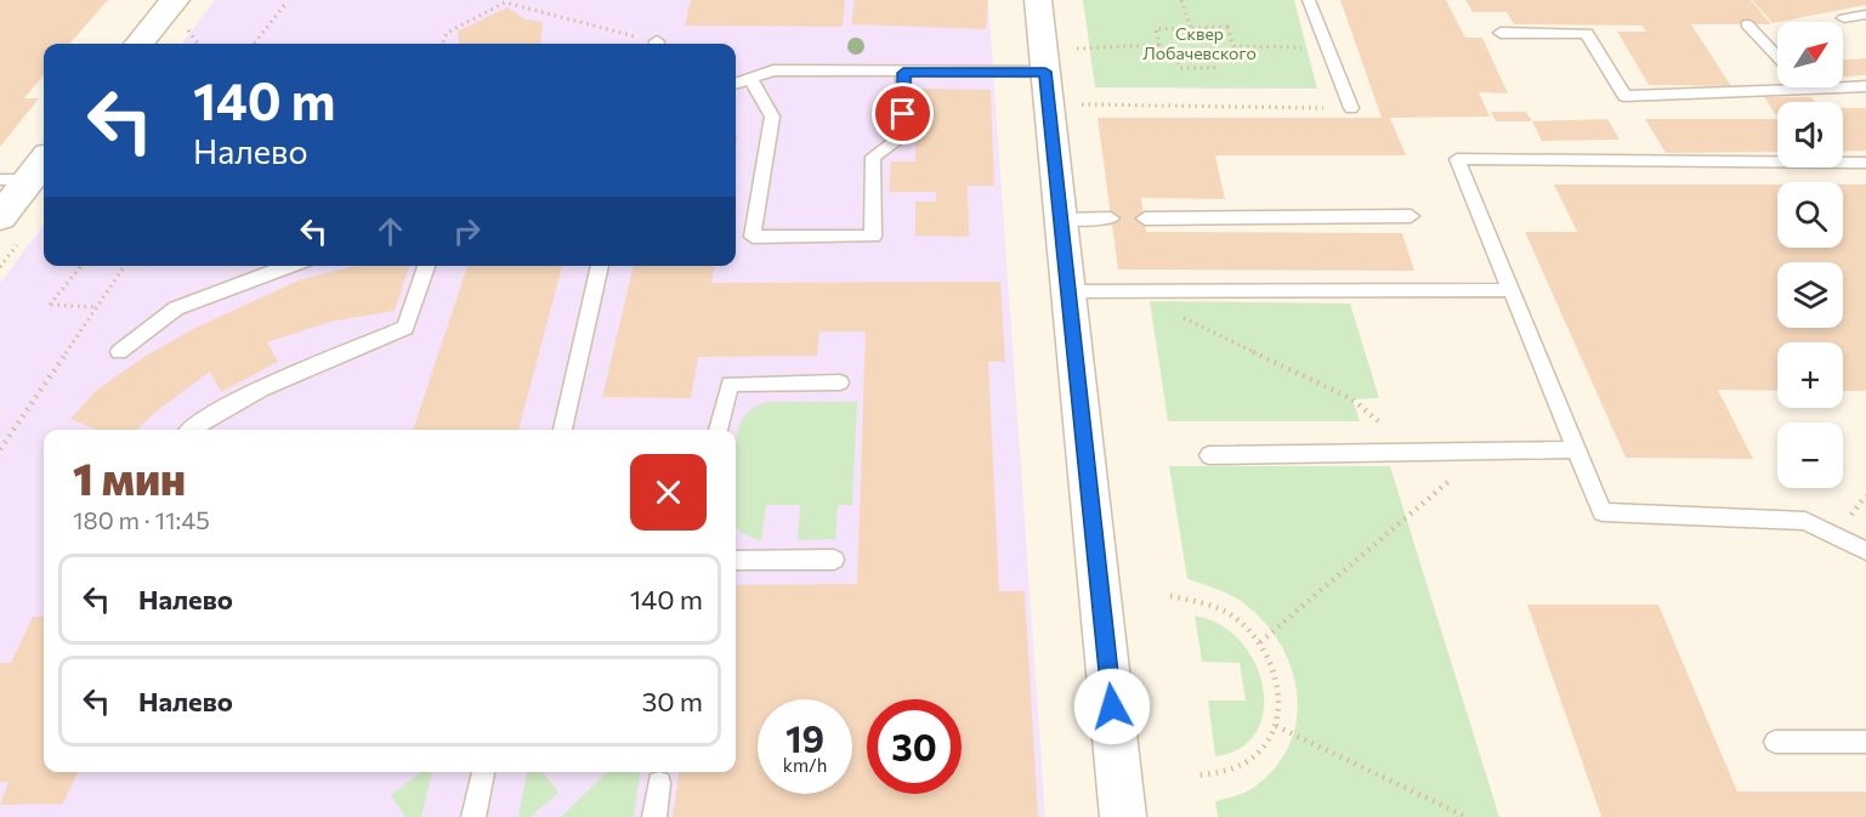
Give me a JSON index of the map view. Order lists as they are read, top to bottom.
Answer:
{
  "parks": ["Сквер Лобачевского"],
  "north": "top right",
  "page": {
    "map_buttons": ["+", "−"],
    "turn": ["140 m", "Налево"],
    "heading": ["1 мин", "180 m · 11:45"],
    "list": [
      {
        "name": "Налево",
        "value": "140 m"
      },
      {
        "name": "Налево",
        "value": "30 m"
      }
    ],
    "speed": "19 km/h",
    "limit": "30"
  }
}
